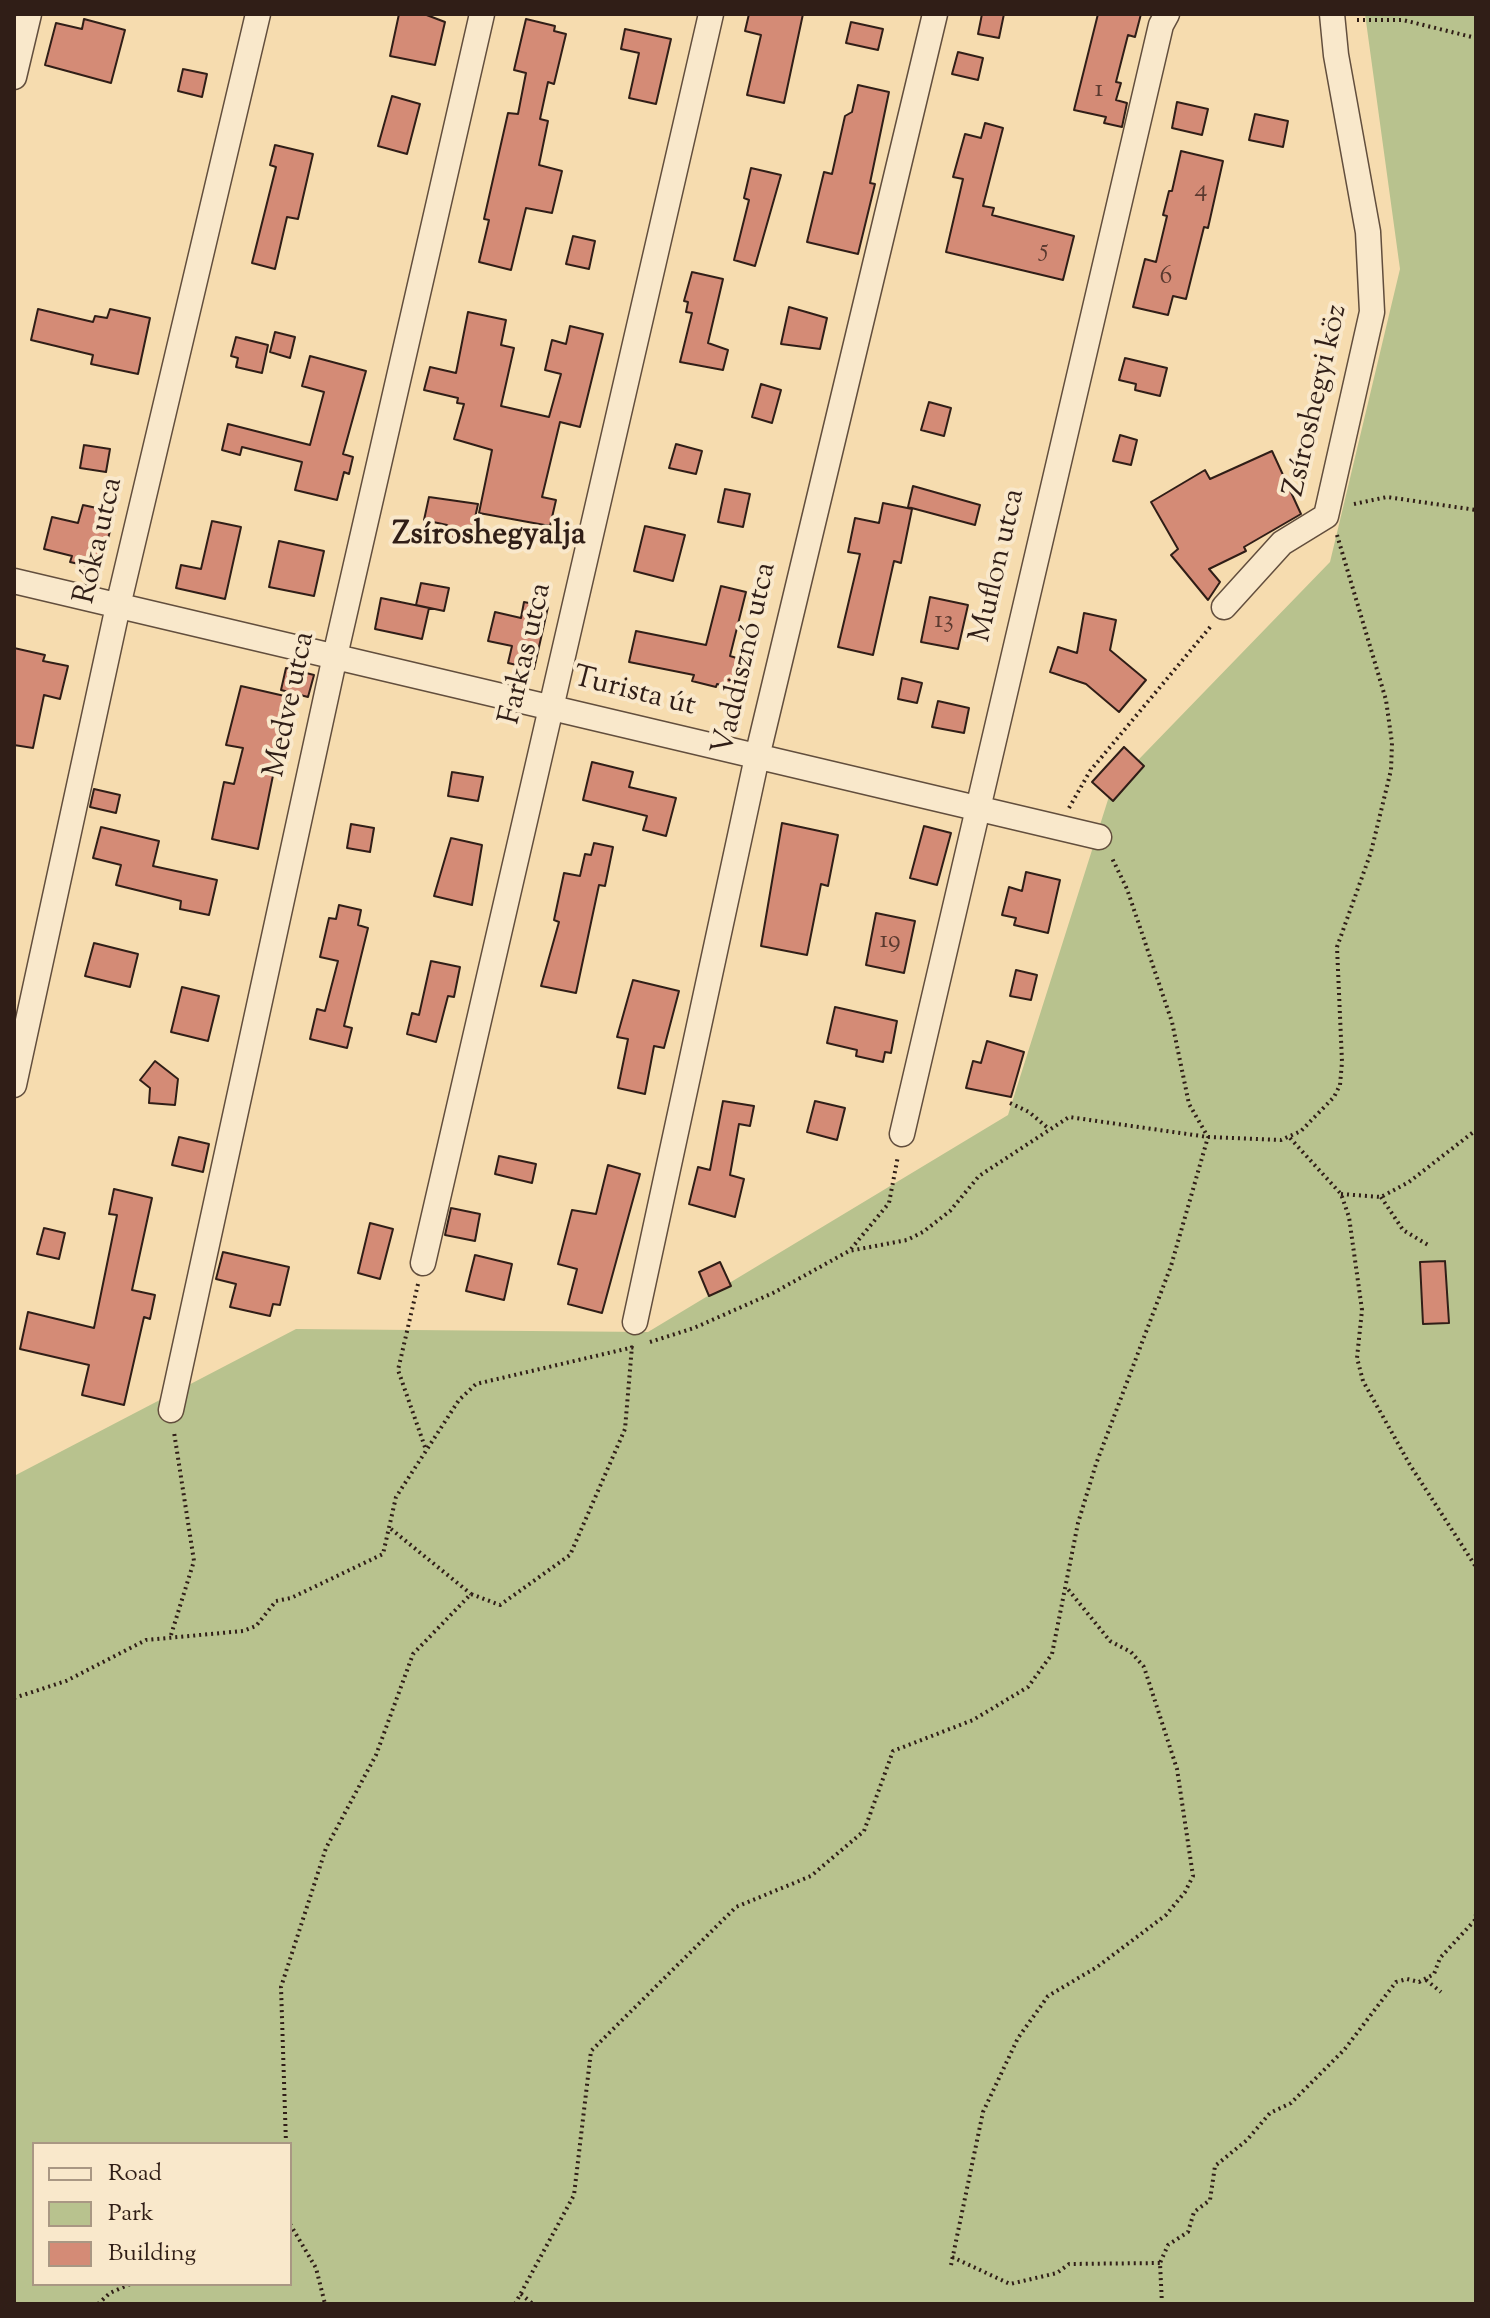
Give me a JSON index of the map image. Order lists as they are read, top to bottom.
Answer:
{
  "streets": {
    "street": [
      "Zsíroshegyi köz",
      "Róka utca",
      "Muflon utca",
      "Farkas utca",
      "Vaddisznó utca",
      "Turista út",
      "Medve utca"
    ]
  },
  "crossings": [
    ["Róka utca", "Turista út"],
    ["Muflon utca", "Turista út"],
    ["Farkas utca", "Turista út"],
    ["Vaddisznó utca", "Turista út"],
    ["Turista út", "Medve utca"]
  ],
  "districts": ["Zsíroshegyalja"],
  "house_numbers": [
    "1",
    "4",
    "5",
    "6",
    "13",
    "19"
  ],
  "legend": ["Road", "Park", "Building"]
}
